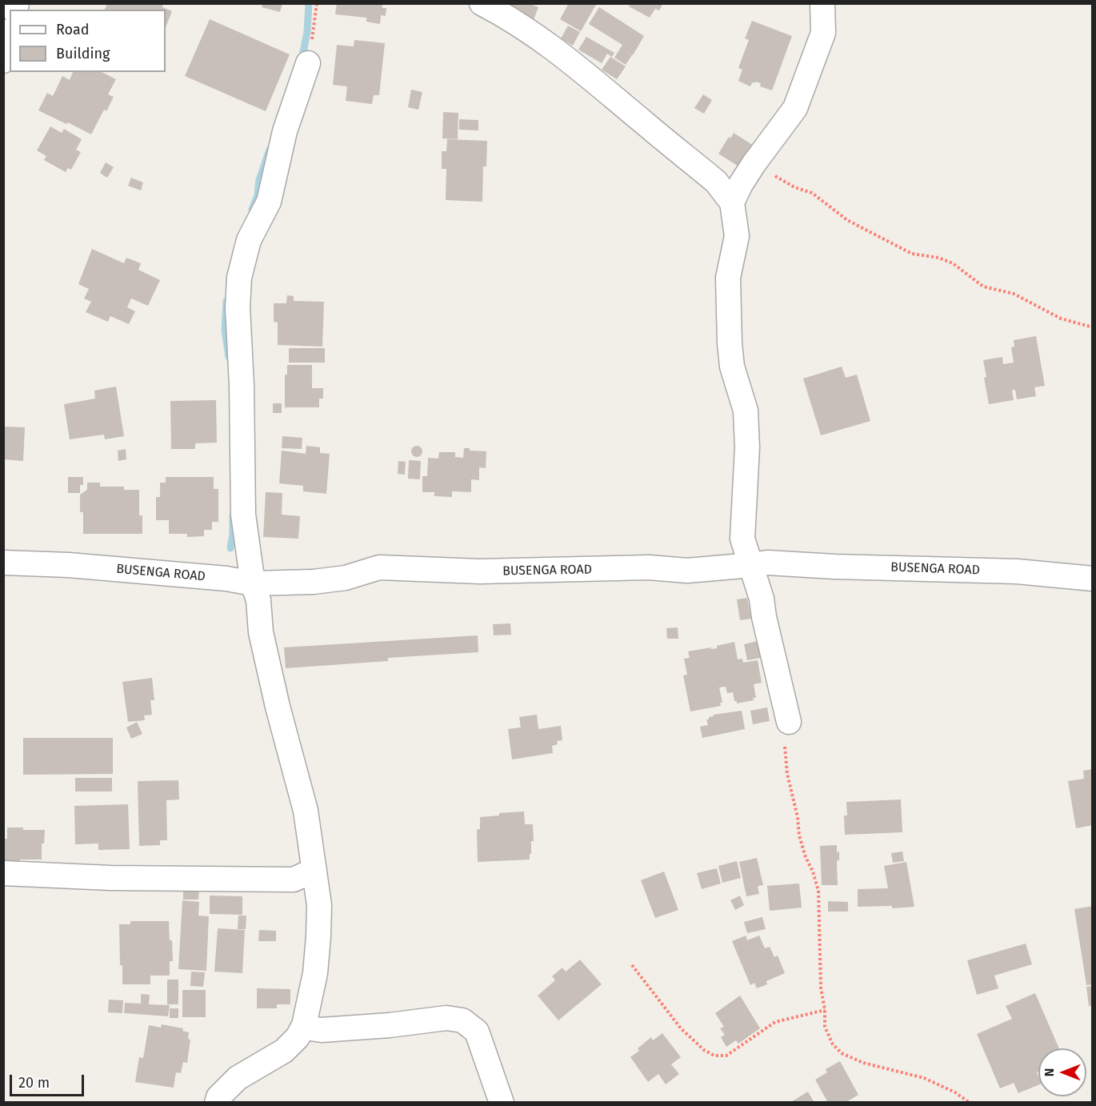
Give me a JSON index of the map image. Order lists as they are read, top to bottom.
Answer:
{
  "streets": {
    "street": ["BUSENGA ROAD"]
  },
  "legend": ["Road", "Building"],
  "scale_bar": "20 m",
  "north": "left"
}
